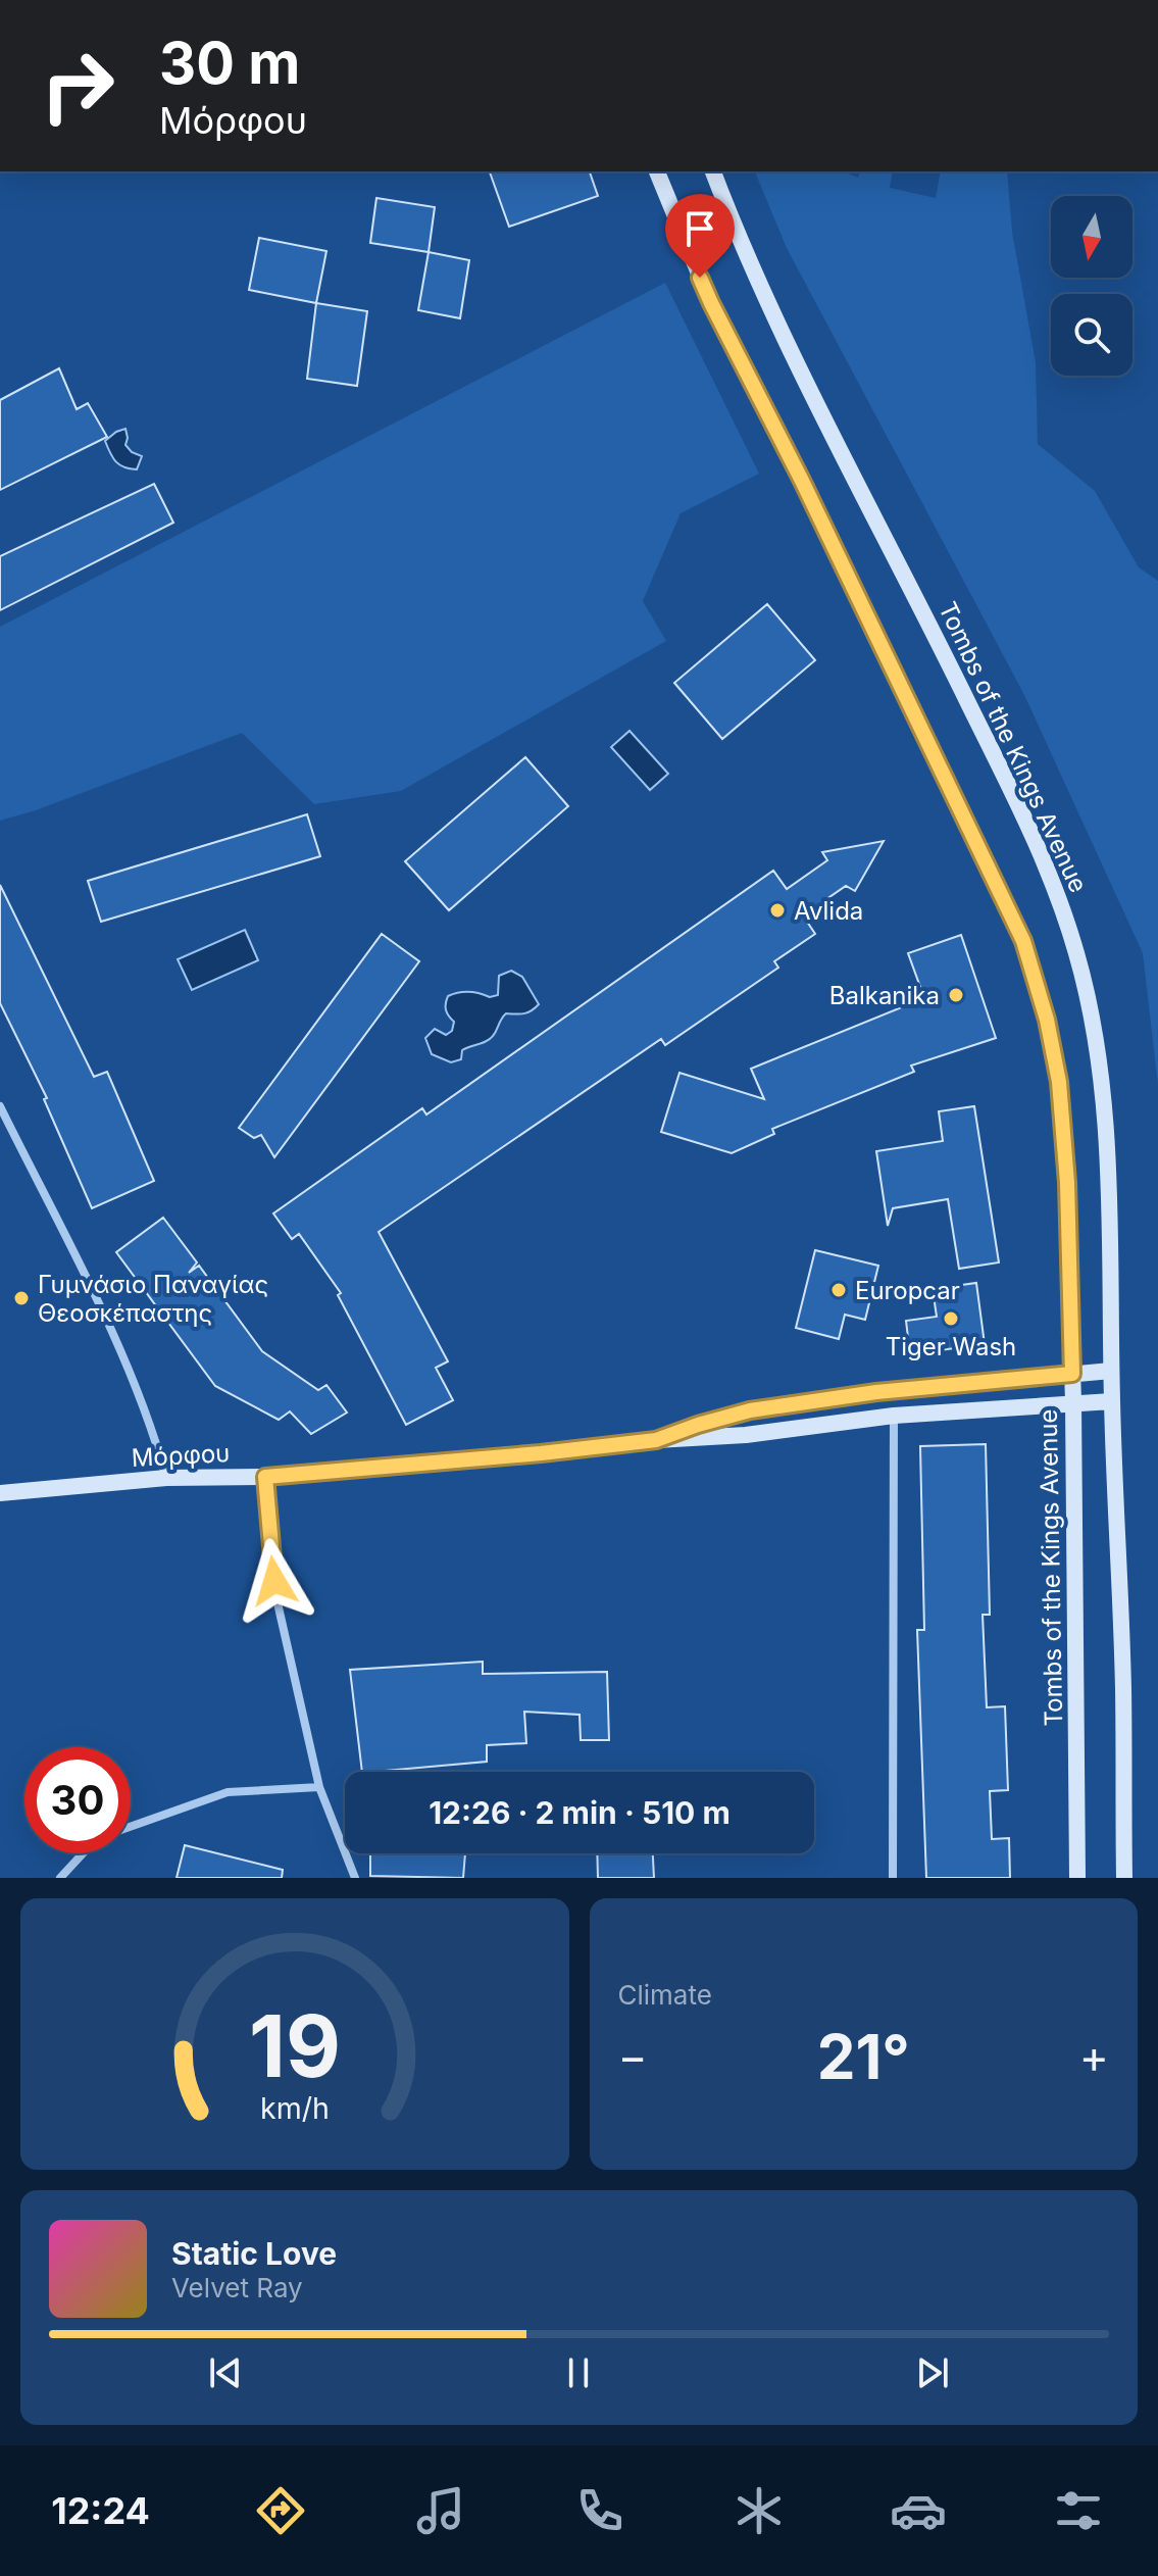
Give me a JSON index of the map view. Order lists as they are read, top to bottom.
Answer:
{
  "streets": {
    "main road": ["Tombs of the Kings Avenue", "Μόρφου"]
  },
  "crossings": [
    ["Tombs of the Kings Avenue", "Μόρφου"]
  ],
  "places": [
    "Avlida",
    "Balkanika",
    "Europcar",
    "Γυμνάσιο Παναγίας Θεοσκέπαστης",
    "Tiger Wash"
  ],
  "north": "bottom",
  "page": {
    "turn": ["30 m", "Μόρφου"],
    "limit": "30",
    "trip": "12:26 · 2 min · 510 m",
    "tile": "Climate",
    "heat": ["−", "21°", "+"],
    "song": ["Static Love", "Velvet Ray"],
    "tabs": "12:24",
    "gauge": ["19", "km/h"]
  }
}
